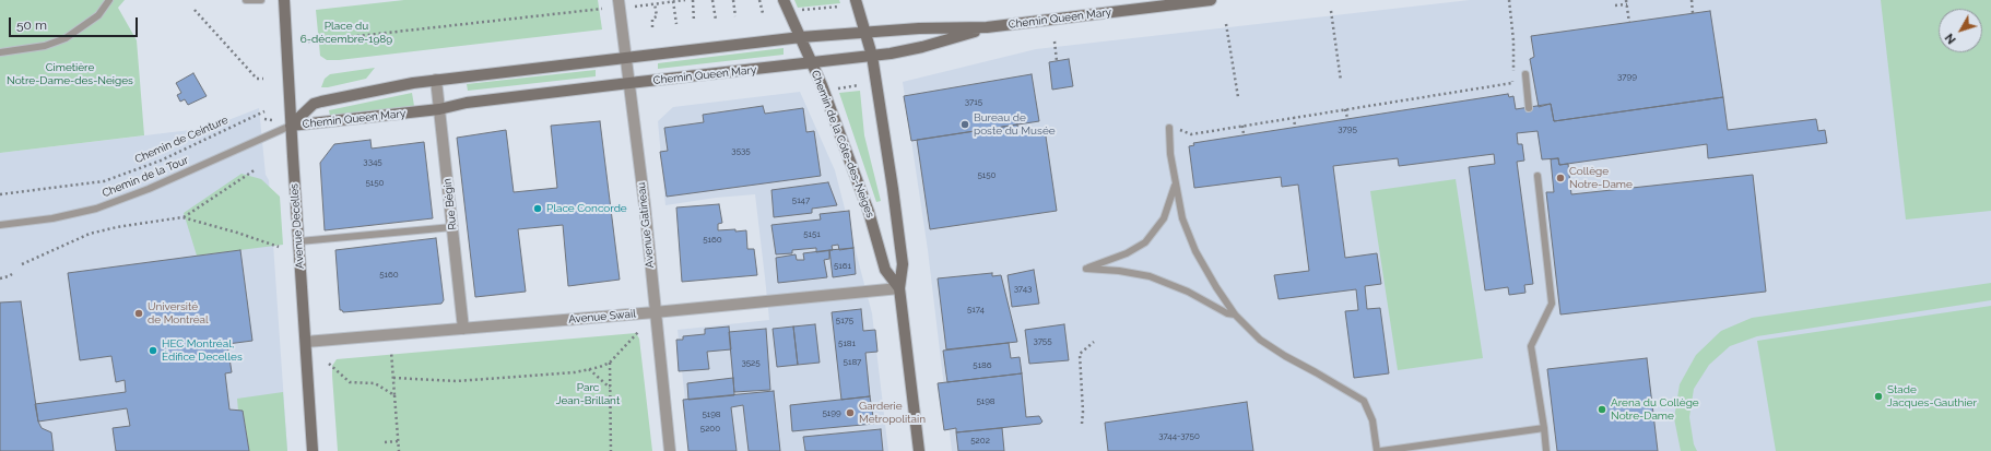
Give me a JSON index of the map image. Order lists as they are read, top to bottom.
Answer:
{
  "streets": {
    "street": [
      "Chemin Queen Mary",
      "Chemin de la Côte-des-Neiges",
      "Rue Bégin",
      "Avenue Gatineau",
      "Avenue Decelles",
      "Avenue Swail"
    ],
    "lane": ["Chemin de la Tour"],
    "path": ["Chemin de Ceinture"]
  },
  "crossings": [
    ["Chemin Queen Mary", "Chemin de la Côte-des-Neiges"],
    ["Chemin Queen Mary", "Chemin de la Tour"],
    ["Chemin Queen Mary", "Rue Bégin"],
    ["Chemin Queen Mary", "Avenue Gatineau"],
    ["Chemin Queen Mary", "Avenue Decelles"],
    ["Chemin de la Côte-des-Neiges", "Avenue Swail"],
    ["Chemin de la Tour", "Avenue Decelles"],
    ["Rue Bégin", "Avenue Swail"],
    ["Avenue Gatineau", "Avenue Swail"],
    ["Avenue Decelles", "Avenue Swail"]
  ],
  "parks": ["Place du 6-décembre-1989", "Cimetière Notre-Dame-des-Neiges", "Parc Jean-Brillant"],
  "places": [
    "Bureau de poste du Musée",
    "Collège Notre-Dame",
    "Place Concorde",
    "Université de Montréal",
    "HEC Montréal, Édifice Decelles",
    "Stade Jacques-Gauthier",
    "Arena du Collège Notre-Dame",
    "Garderie Metropolitain"
  ],
  "house_numbers": [
    "3799",
    "3715",
    "3795",
    "3535",
    "3345",
    "5150",
    "5150",
    "5147",
    "5151",
    "5160",
    "5161",
    "5160",
    "3743",
    "5174",
    "5175",
    "3755",
    "5181",
    "5187",
    "3525",
    "5186",
    "5198",
    "5199",
    "5198",
    "5200",
    "3744-3750",
    "5202"
  ],
  "scale_bar": "50 m",
  "north": "bottom left"
}
